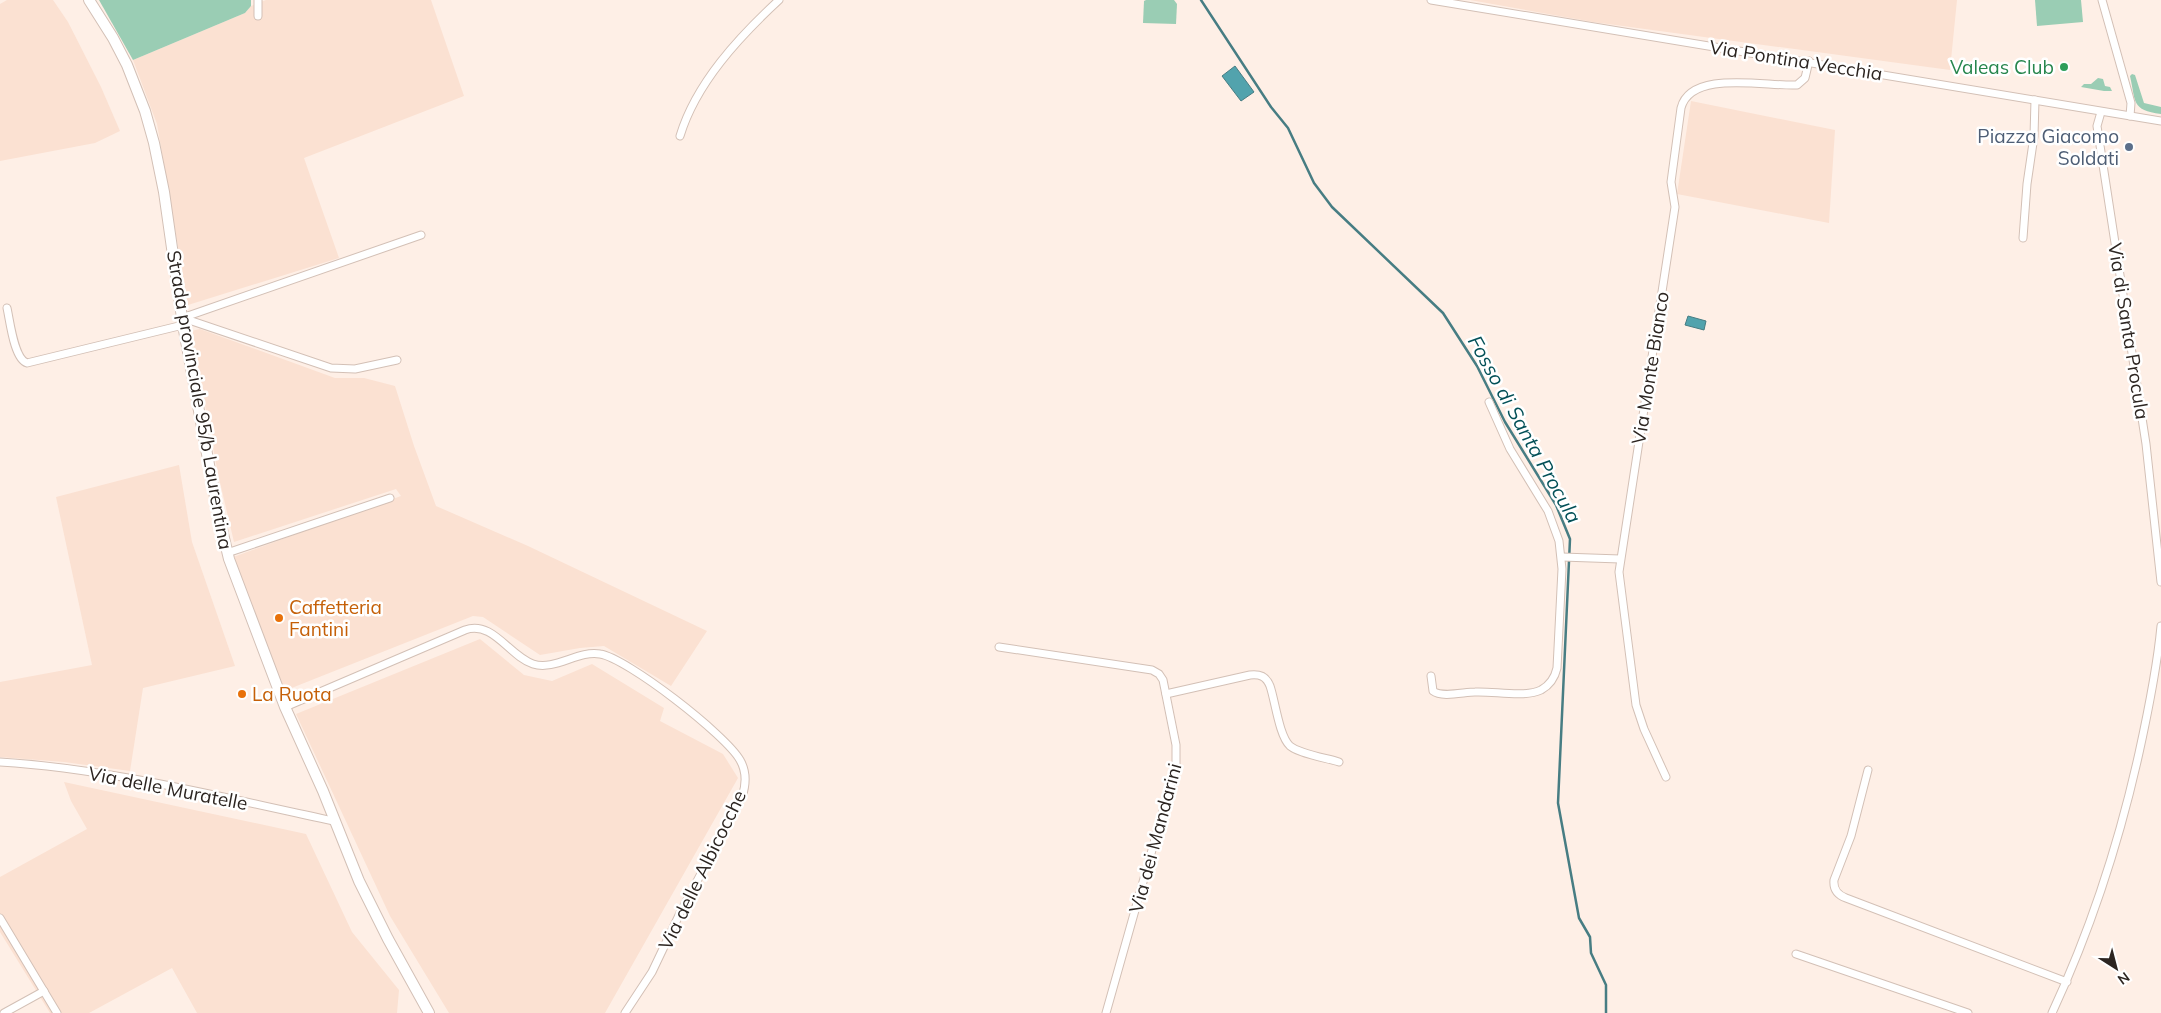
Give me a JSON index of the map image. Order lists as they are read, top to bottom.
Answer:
{
  "streets": {
    "main road": ["Strada provinciale 95/b Laurentina"],
    "street": [
      "Via Pontina Vecchia",
      "Via di Santa Procula",
      "Via Monte Bianco",
      "Via delle Muratelle",
      "Via dei Mandarini",
      "Via delle Albicocche"
    ]
  },
  "crossings": [
    ["Via Pontina Vecchia", "Via di Santa Procula"],
    ["Via Pontina Vecchia", "Via Monte Bianco"],
    ["Strada provinciale 95/b Laurentina", "Via delle Muratelle"],
    ["Strada provinciale 95/b Laurentina", "Via delle Albicocche"]
  ],
  "water": ["Fosso di Santa Procula"],
  "places": [
    "Valeas Club",
    "Piazza Giacomo Soldati",
    "Caffetteria Fantini",
    "La Ruota"
  ],
  "north": "bottom right"
}
